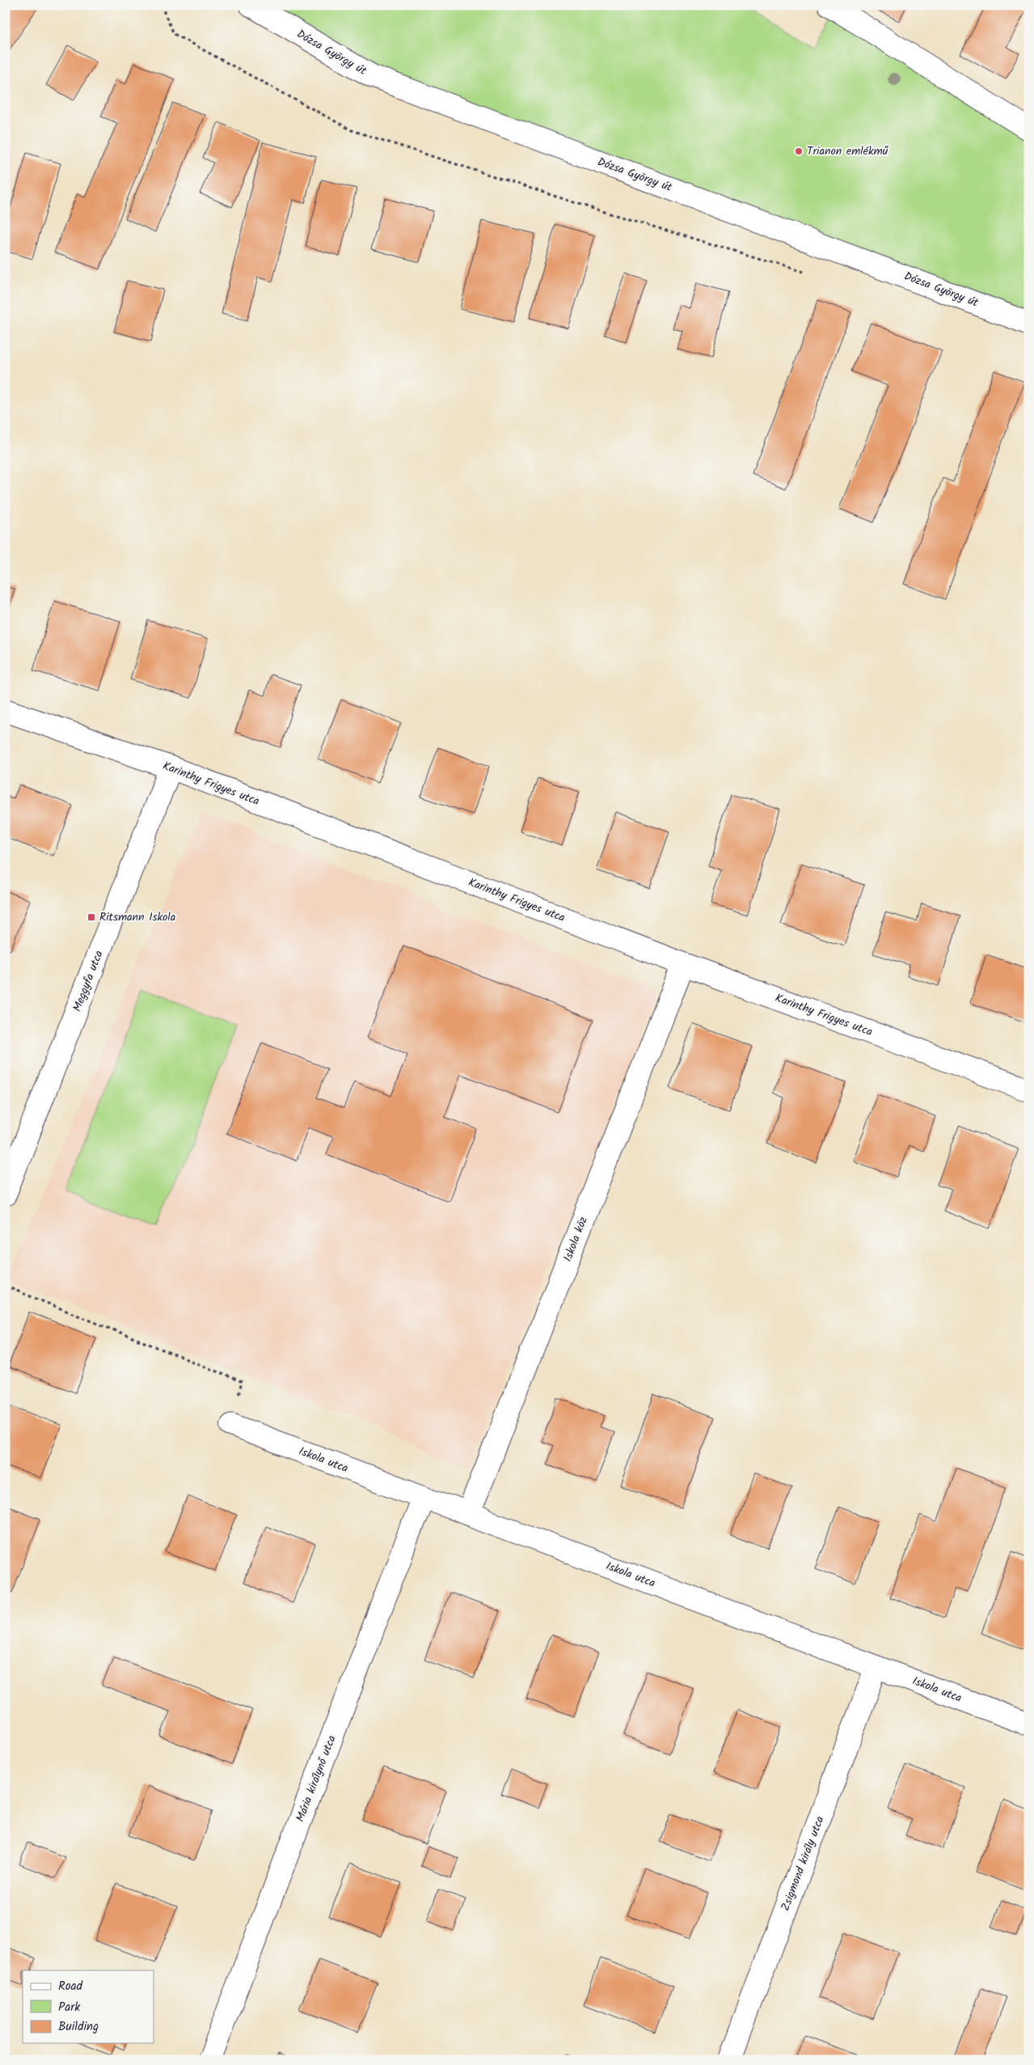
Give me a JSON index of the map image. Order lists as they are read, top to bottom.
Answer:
{
  "streets": {
    "street": [
      "Dózsa György út",
      "Karinthy Frigyes utca",
      "Meggyfa utca",
      "Iskola köz",
      "Iskola utca",
      "Mária királynő utca",
      "Zsigmond király utca"
    ]
  },
  "crossings": [
    ["Karinthy Frigyes utca", "Meggyfa utca"],
    ["Karinthy Frigyes utca", "Iskola köz"],
    ["Iskola köz", "Iskola utca"],
    ["Iskola utca", "Mária királynő utca"],
    ["Iskola utca", "Zsigmond király utca"]
  ],
  "places": {
    "other": ["Trianon emlékmű"],
    "transit": ["Ritsmann Iskola"]
  },
  "legend": ["Road", "Park", "Building"]
}
